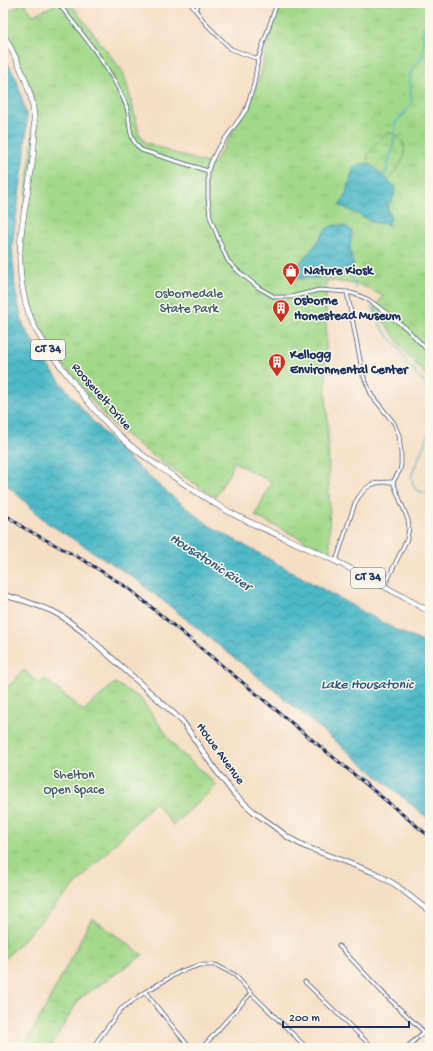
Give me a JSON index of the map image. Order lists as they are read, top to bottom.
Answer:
{
  "streets": {
    "main road": ["CT 34", "Roosevelt Drive", "Howe Avenue"]
  },
  "water": ["Housatonic River", "Lake Housatonic"],
  "parks": ["Osbornedale State Park", "Shelton Open Space"],
  "places": {
    "shop": ["Nature Kiosk"],
    "building": ["Osborne Homestead Museum", "Kellogg Environmental Center"]
  },
  "scale_bar": "200 m"
}
